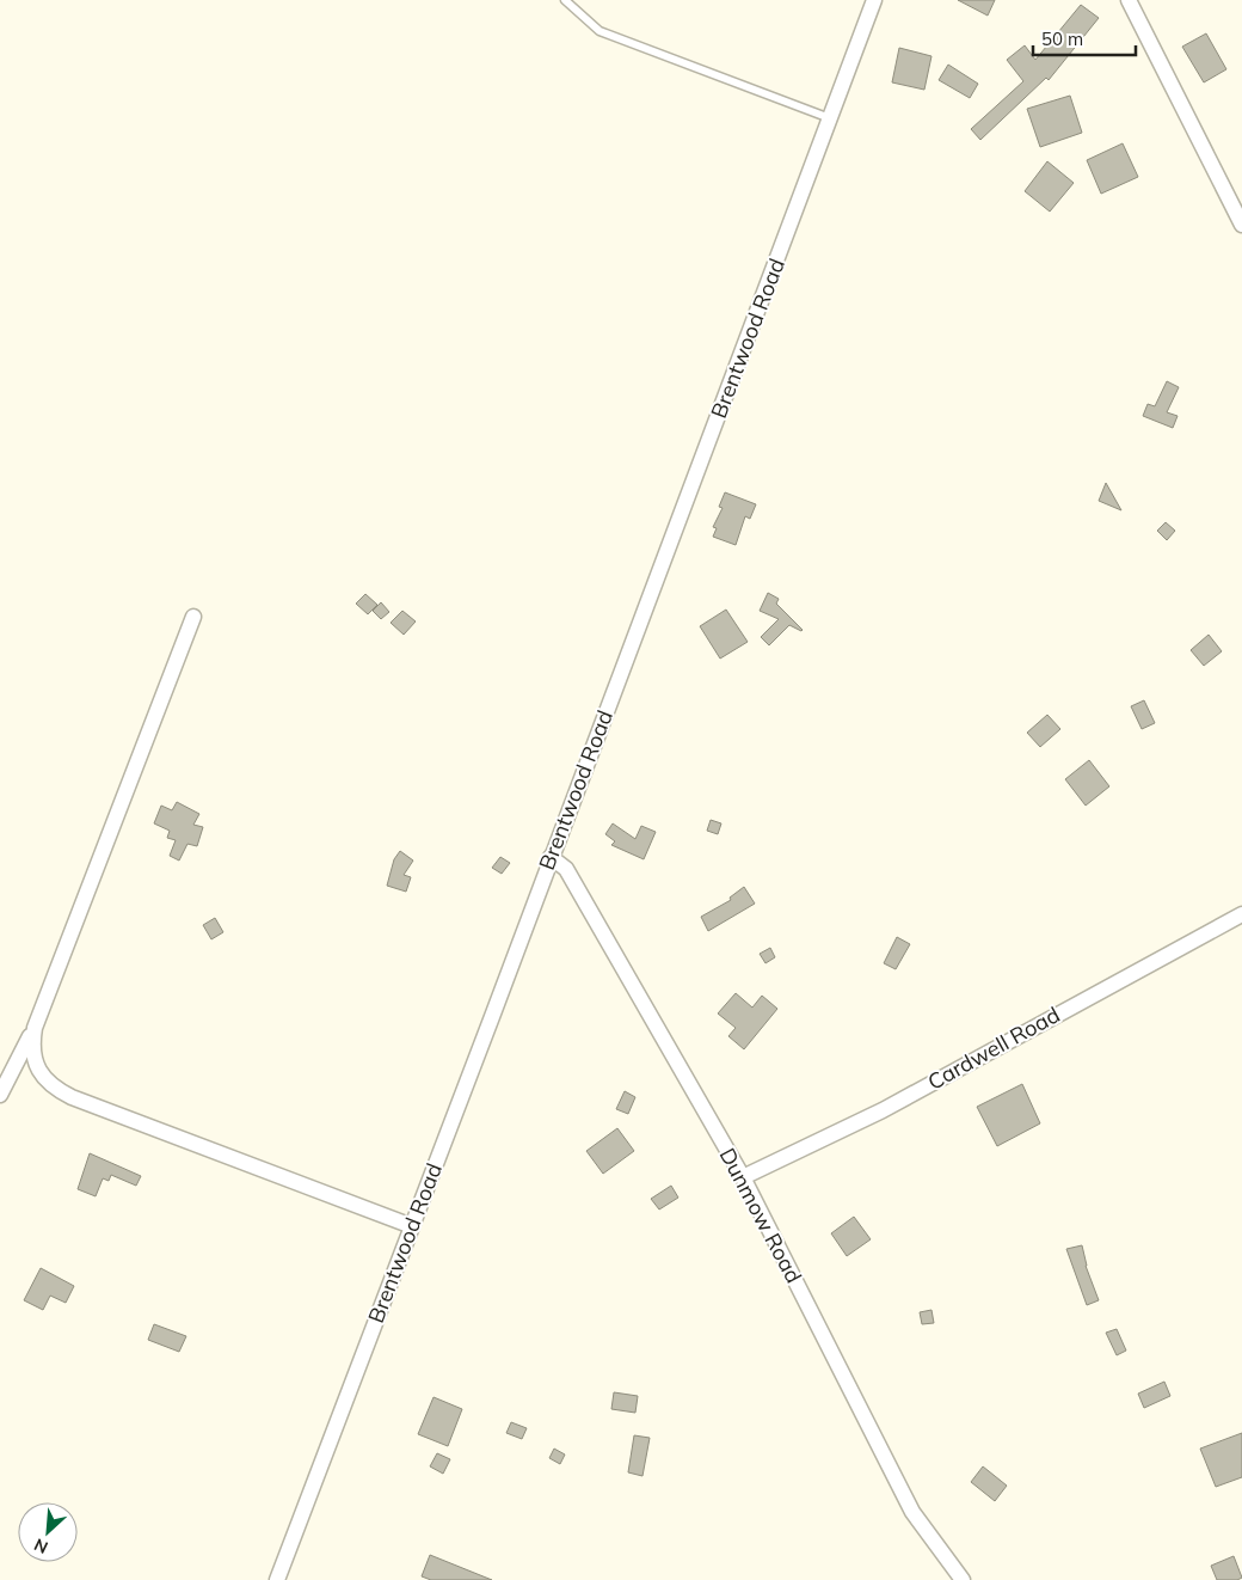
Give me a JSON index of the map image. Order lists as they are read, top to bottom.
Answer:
{
  "streets": {
    "street": ["Brentwood Road", "Cardwell Road", "Dunmow Road"]
  },
  "crossings": [
    ["Brentwood Road", "Dunmow Road"],
    ["Cardwell Road", "Dunmow Road"]
  ],
  "scale_bar": "50 m",
  "north": "bottom left"
}
